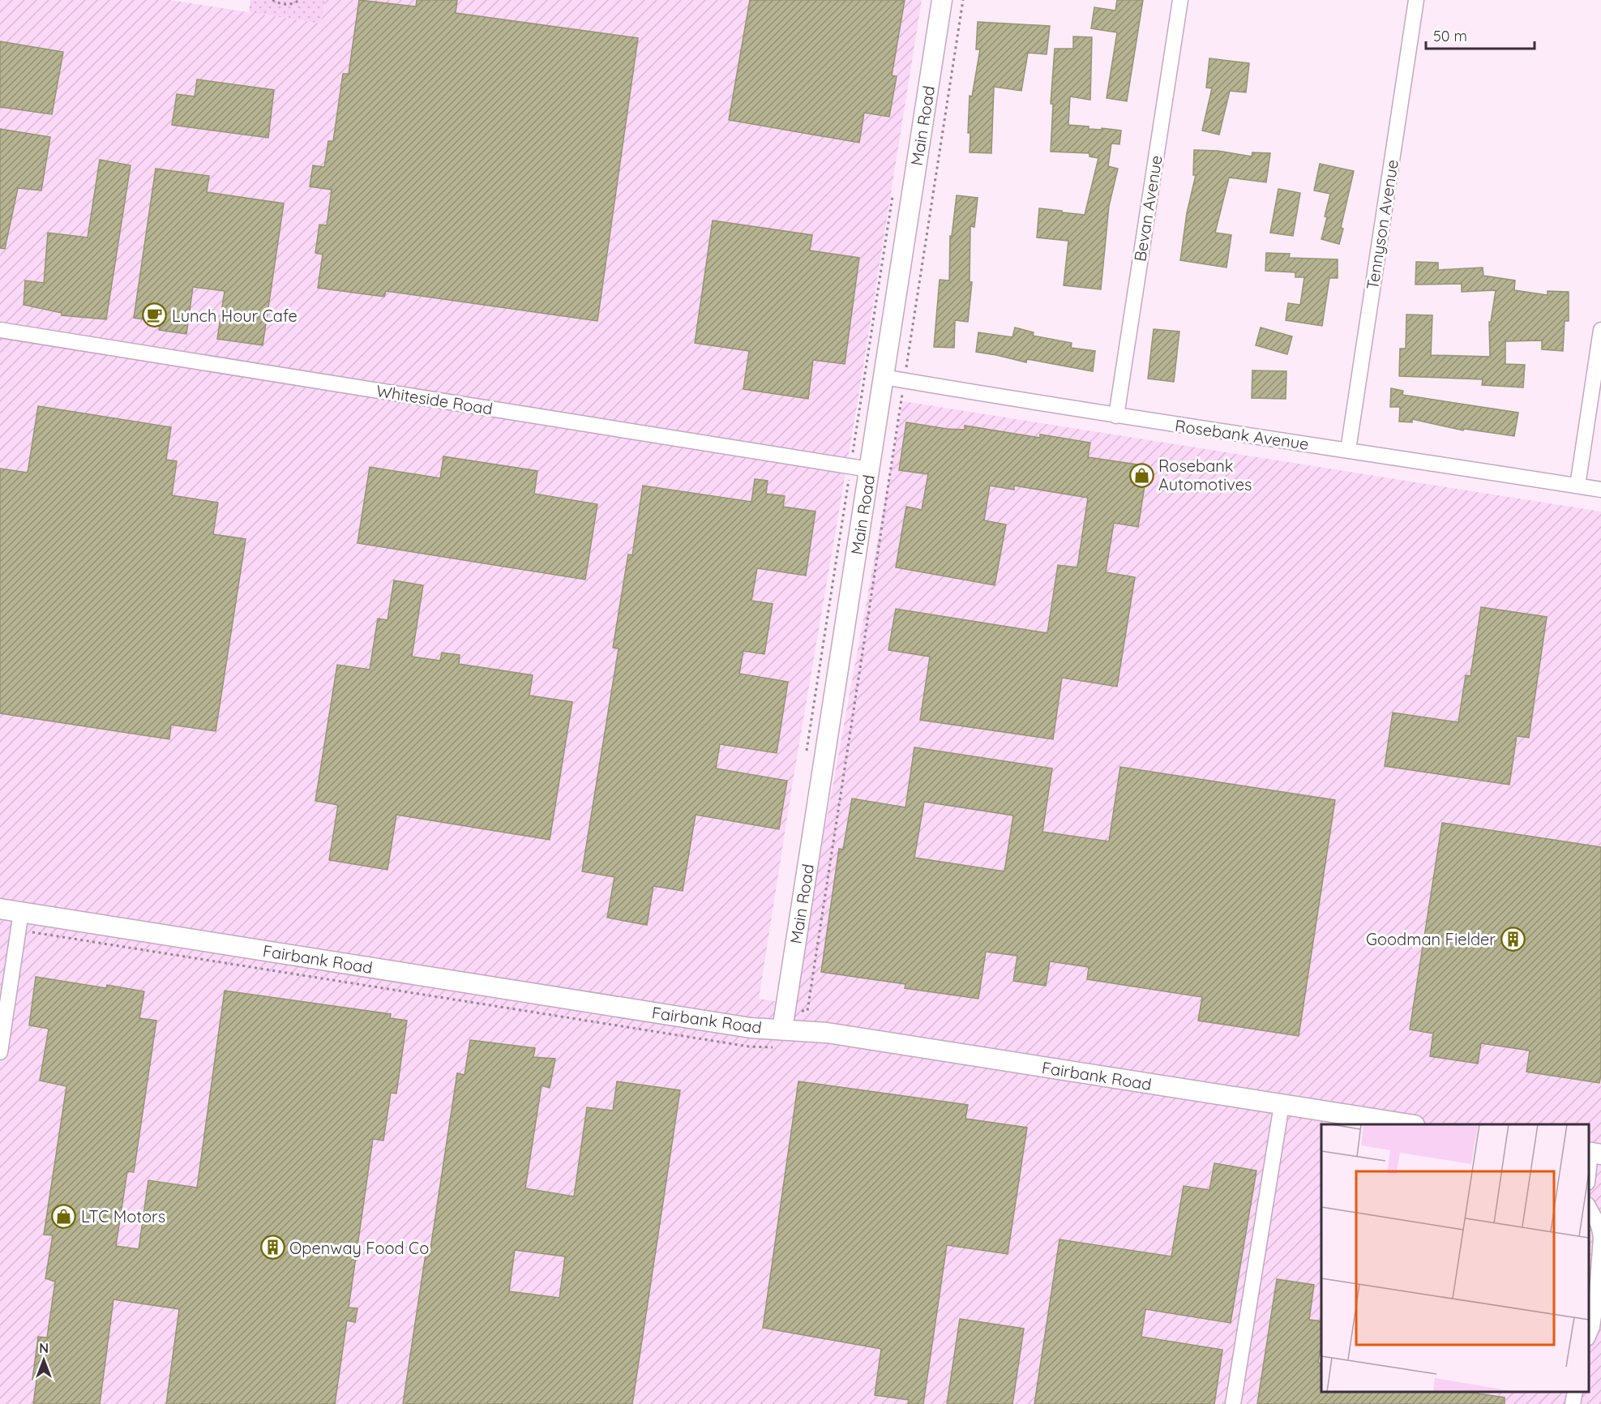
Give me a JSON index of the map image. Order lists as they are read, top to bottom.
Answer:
{
  "streets": {
    "main road": ["Main Road", "Fairbank Road"],
    "street": [
      "Bevan Avenue",
      "Tennyson Avenue",
      "Whiteside Road",
      "Rosebank Avenue"
    ]
  },
  "crossings": [
    ["Main Road", "Whiteside Road"],
    ["Main Road", "Rosebank Avenue"],
    ["Main Road", "Fairbank Road"],
    ["Bevan Avenue", "Rosebank Avenue"],
    ["Tennyson Avenue", "Rosebank Avenue"]
  ],
  "places": {
    "cafe": ["Lunch Hour Cafe"],
    "shop": ["Rosebank Automotives", "LTC Motors"],
    "building": ["Goodman Fielder", "Openway Food Co"]
  },
  "scale_bar": "50 m",
  "north": "top"
}
